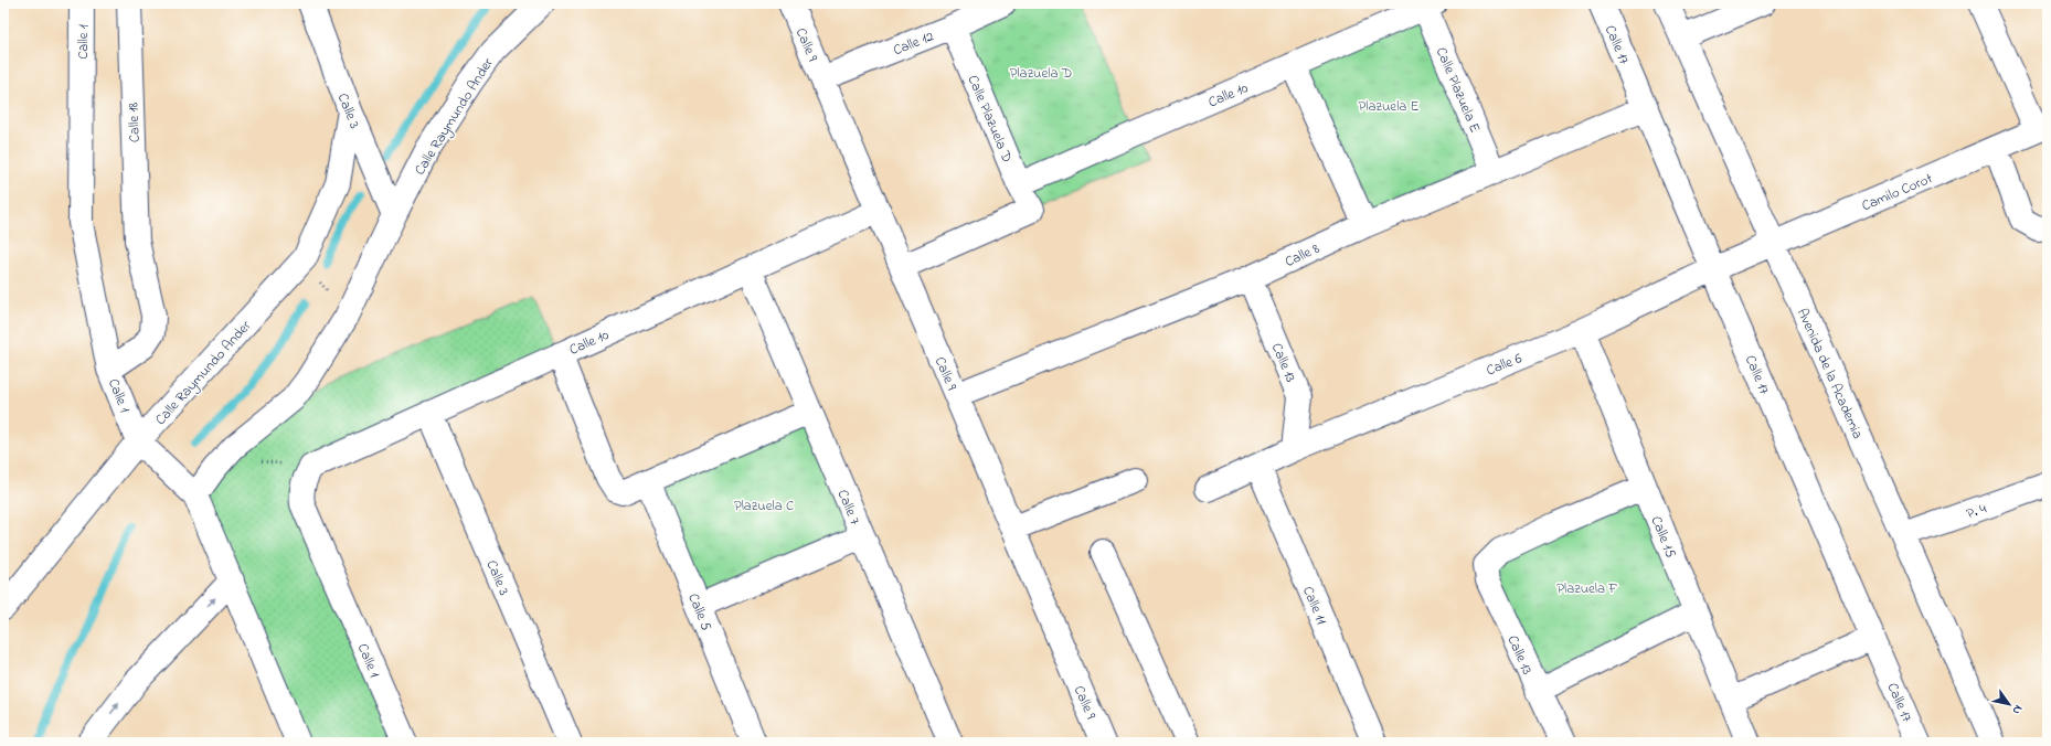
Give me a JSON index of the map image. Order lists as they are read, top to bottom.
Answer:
{
  "streets": {
    "street": [
      "Calle 1",
      "Calle 12",
      "Calle 9",
      "Calle 17",
      "Calle Plazuela E",
      "Calle 10",
      "Calle 3",
      "Calle Raymundo Ander",
      "Calle Plazuela D",
      "Calle 18",
      "Camilo Corot",
      "Calle 8",
      "Calle 13",
      "Calle 6",
      "Avenida de la Academia",
      "Calle 7",
      "P. 4",
      "Calle 15",
      "Calle 11",
      "Calle 5"
    ]
  },
  "crossings": [
    ["Calle 1", "Calle 10"],
    ["Calle 1", "Calle Raymundo Ander"],
    ["Calle 1", "Calle 18"],
    ["Calle 12", "Calle 9"],
    ["Calle 12", "Calle Plazuela D"],
    ["Calle 9", "Calle 10"],
    ["Calle 9", "Calle Plazuela D"],
    ["Calle 9", "Calle 8"],
    ["Calle 17", "Calle 8"],
    ["Calle 17", "Calle 6"],
    ["Calle Plazuela E", "Calle 10"],
    ["Calle Plazuela E", "Calle 8"],
    ["Calle 10", "Calle 3"],
    ["Calle 10", "Calle Plazuela D"],
    ["Calle 10", "Calle 7"],
    ["Calle 3", "Calle Raymundo Ander"],
    ["Camilo Corot", "Calle 6"],
    ["Calle 8", "Calle 13"],
    ["Calle 13", "Calle 6"],
    ["Calle 13", "Calle 15"],
    ["Calle 6", "Avenida de la Academia"],
    ["Calle 6", "Calle 15"],
    ["Calle 6", "Calle 11"],
    ["Avenida de la Academia", "P. 4"]
  ],
  "parks": [
    "Plazuela D",
    "Plazuela E",
    "Plazuela C",
    "Plazuela F"
  ],
  "north": "bottom right"
}
